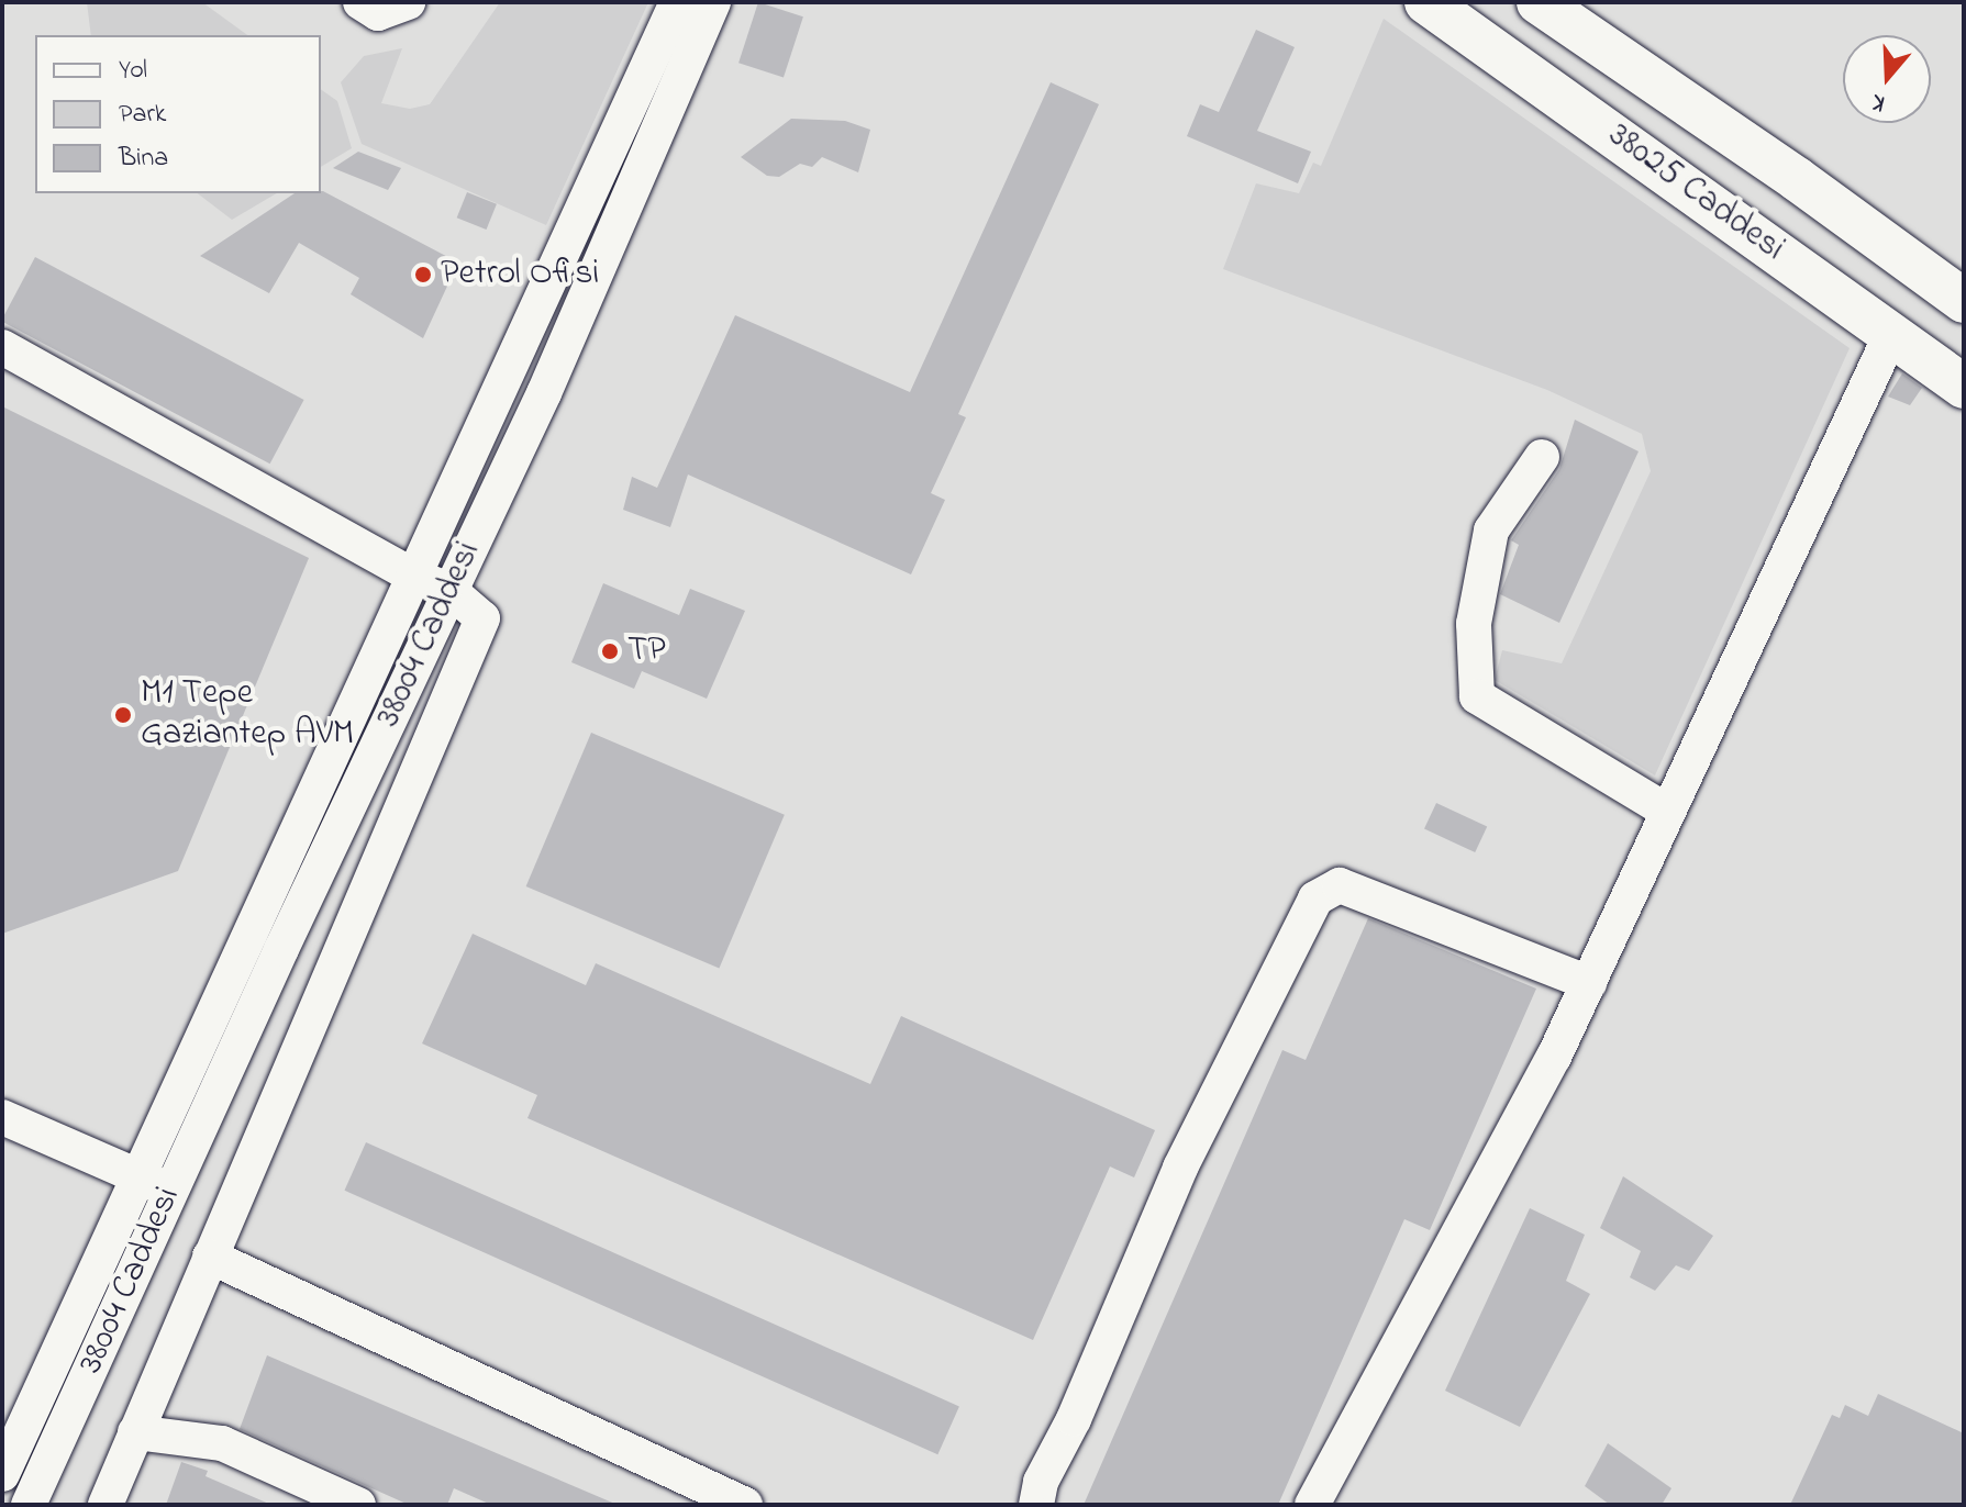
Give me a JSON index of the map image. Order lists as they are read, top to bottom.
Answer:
{
  "streets": {
    "main road": ["38025 Caddesi"],
    "street": ["38004 Caddesi"]
  },
  "places": ["Petrol Ofisi", "TP", "M1 Tepe Gaziantep AVM"],
  "legend": ["Yol", "Park", "Bina"],
  "north": "bottom"
}
